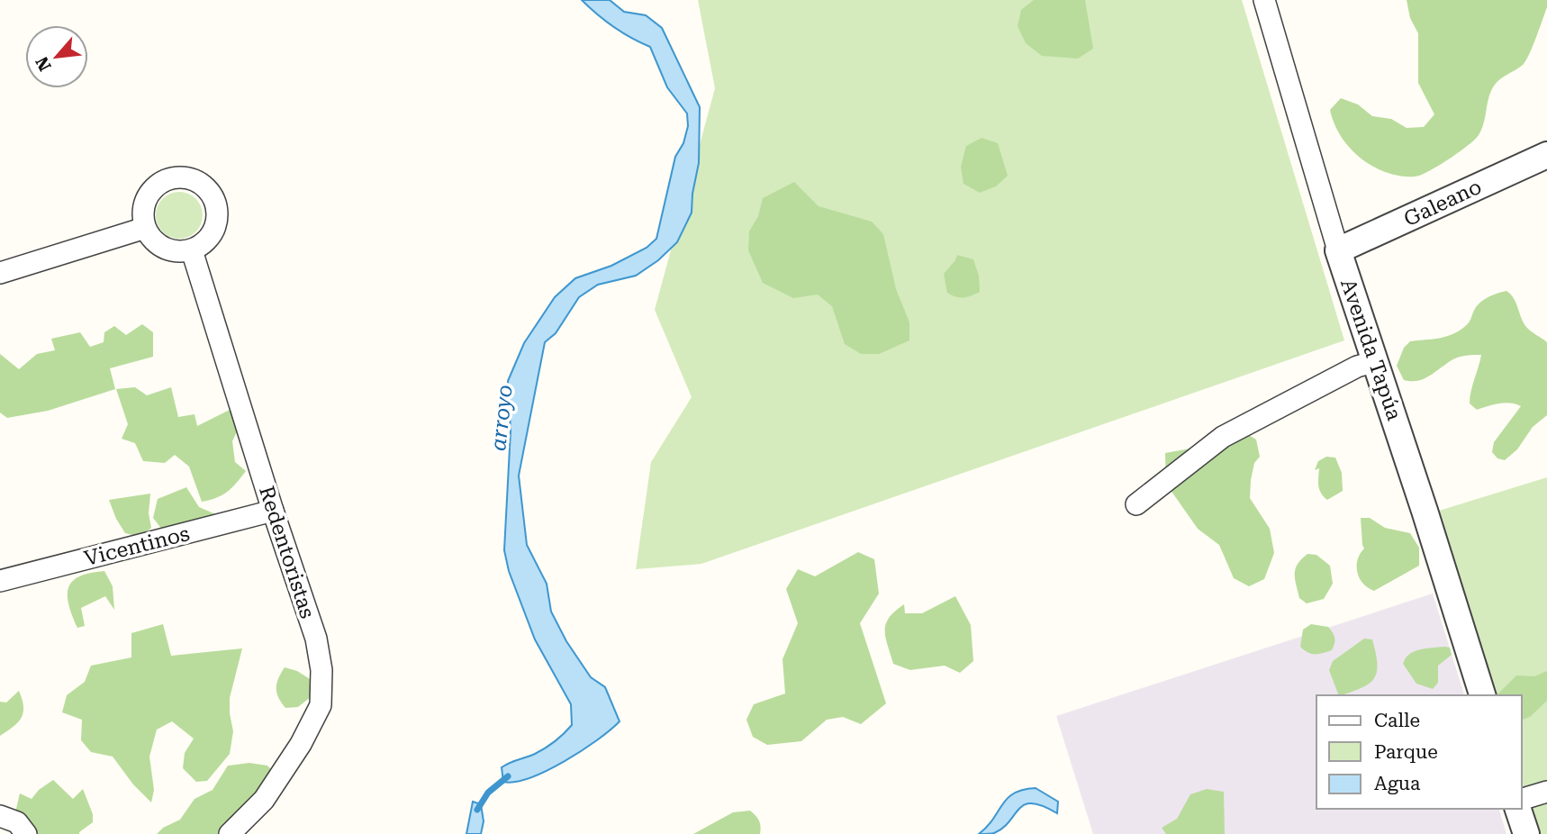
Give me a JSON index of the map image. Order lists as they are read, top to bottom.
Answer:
{
  "streets": {
    "street": [
      "Galeano",
      "Avenida Tapúa",
      "Vicentinos",
      "Redentoristas"
    ]
  },
  "crossings": [
    ["Galeano", "Avenida Tapúa"],
    ["Vicentinos", "Redentoristas"]
  ],
  "water": ["arroyo"],
  "legend": ["Calle", "Parque", "Agua"],
  "north": "bottom left"
}
